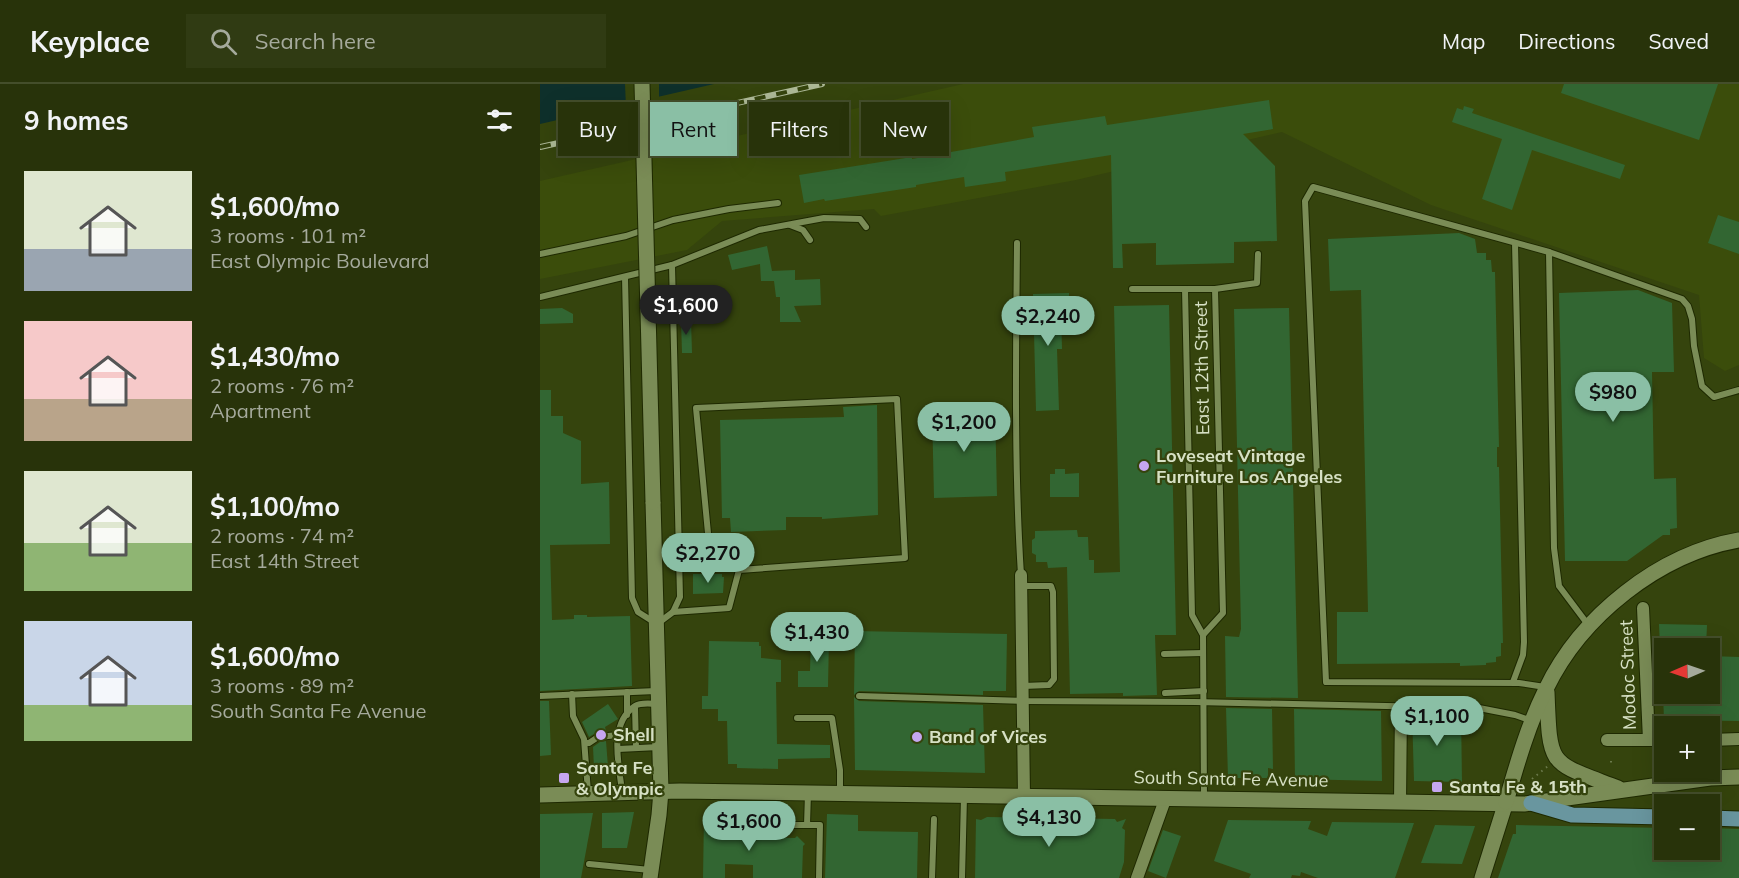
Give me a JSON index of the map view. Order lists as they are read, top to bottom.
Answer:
{
  "streets": {
    "main road": ["South Santa Fe Avenue"],
    "street": ["Modoc Street"],
    "lane": ["East 12th Street"]
  },
  "places": {
    "other": ["Loveseat Vintage Furniture Los Angeles", "Shell", "Band of Vices"],
    "transit": ["Santa Fe & Olympic", "Santa Fe & 15th"]
  },
  "north": "left",
  "page": {
    "header": "Keyplace",
    "search": "Search here",
    "nav": ["Map", "Directions", "Saved"],
    "heading": "9 homes",
    "chip": [
      "Buy",
      "Rent",
      "Filters",
      "New"
    ],
    "list": [
      {
        "name": "$1,600/mo",
        "note": "3 rooms · 101 m² · East Olympic Boulevard"
      },
      {
        "name": "$1,430/mo",
        "note": "2 rooms · 76 m² · Apartment"
      },
      {
        "name": "$1,100/mo",
        "note": "2 rooms · 74 m² · East 14th Street"
      },
      {
        "name": "$1,600/mo",
        "note": "3 rooms · 89 m² · South Santa Fe Avenue"
      }
    ],
    "price": [
      "$1,600",
      "$2,240",
      "$980",
      "$1,200",
      "$2,270",
      "$1,430",
      "$1,100",
      "$4,130",
      "$1,600"
    ],
    "map_buttons": ["+", "−"]
  }
}
